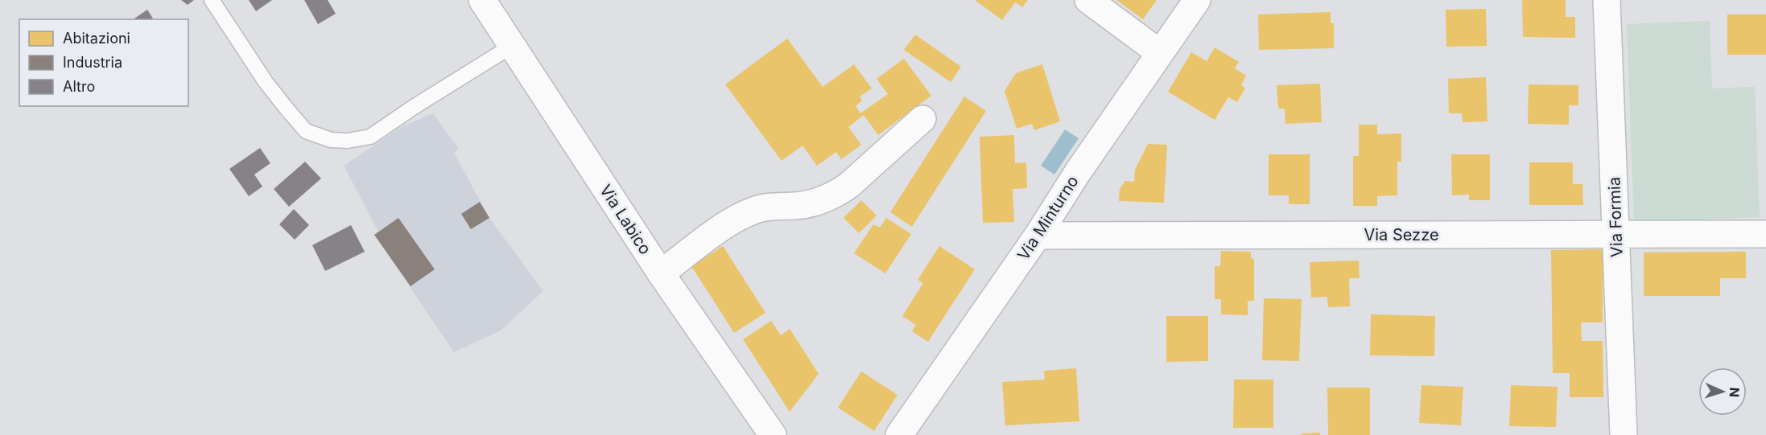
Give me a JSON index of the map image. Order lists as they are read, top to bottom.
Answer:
{
  "streets": {
    "street": [
      "Via Formia",
      "Via Minturno",
      "Via Labico",
      "Via Sezze"
    ]
  },
  "crossings": [
    ["Via Formia", "Via Sezze"],
    ["Via Minturno", "Via Sezze"]
  ],
  "legend": ["Abitazioni", "Industria", "Altro"],
  "north": "right"
}
